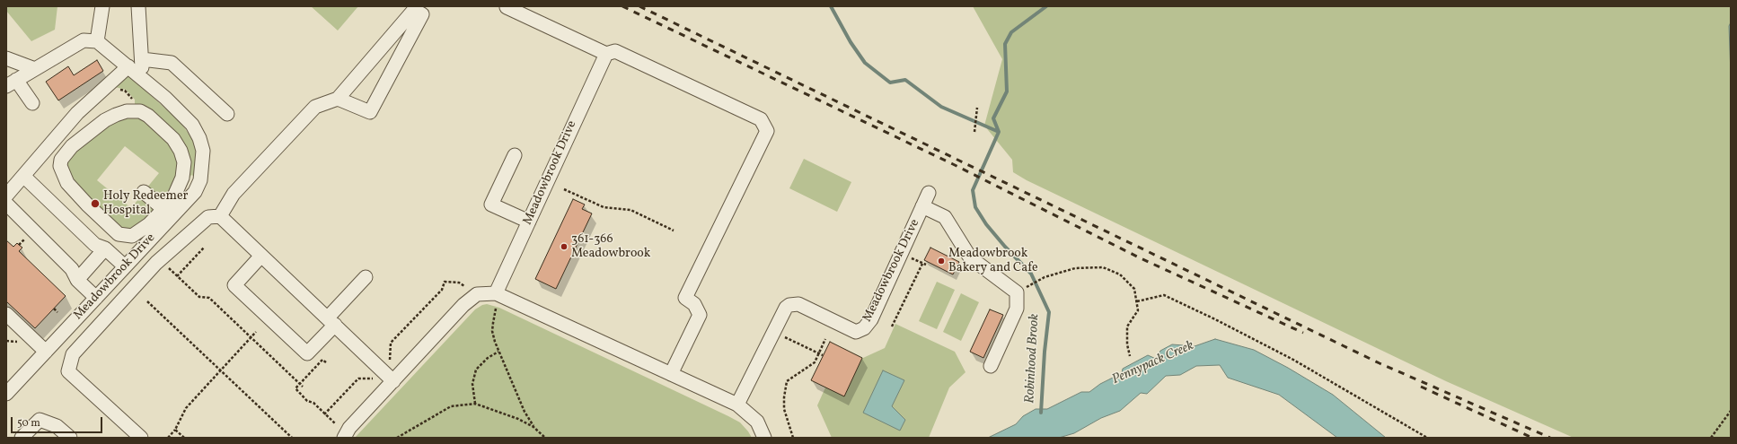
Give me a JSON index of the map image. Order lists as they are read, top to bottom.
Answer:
{
  "streets": {
    "street": ["Meadowbrook Drive"]
  },
  "water": ["Robinhood Brook", "Pennypack Creek"],
  "places": ["Holy Redeemer Hospital", "361-366 Meadowbrook", "Meadowbrook Bakery and Cafe"],
  "scale_bar": "50 m"
}
